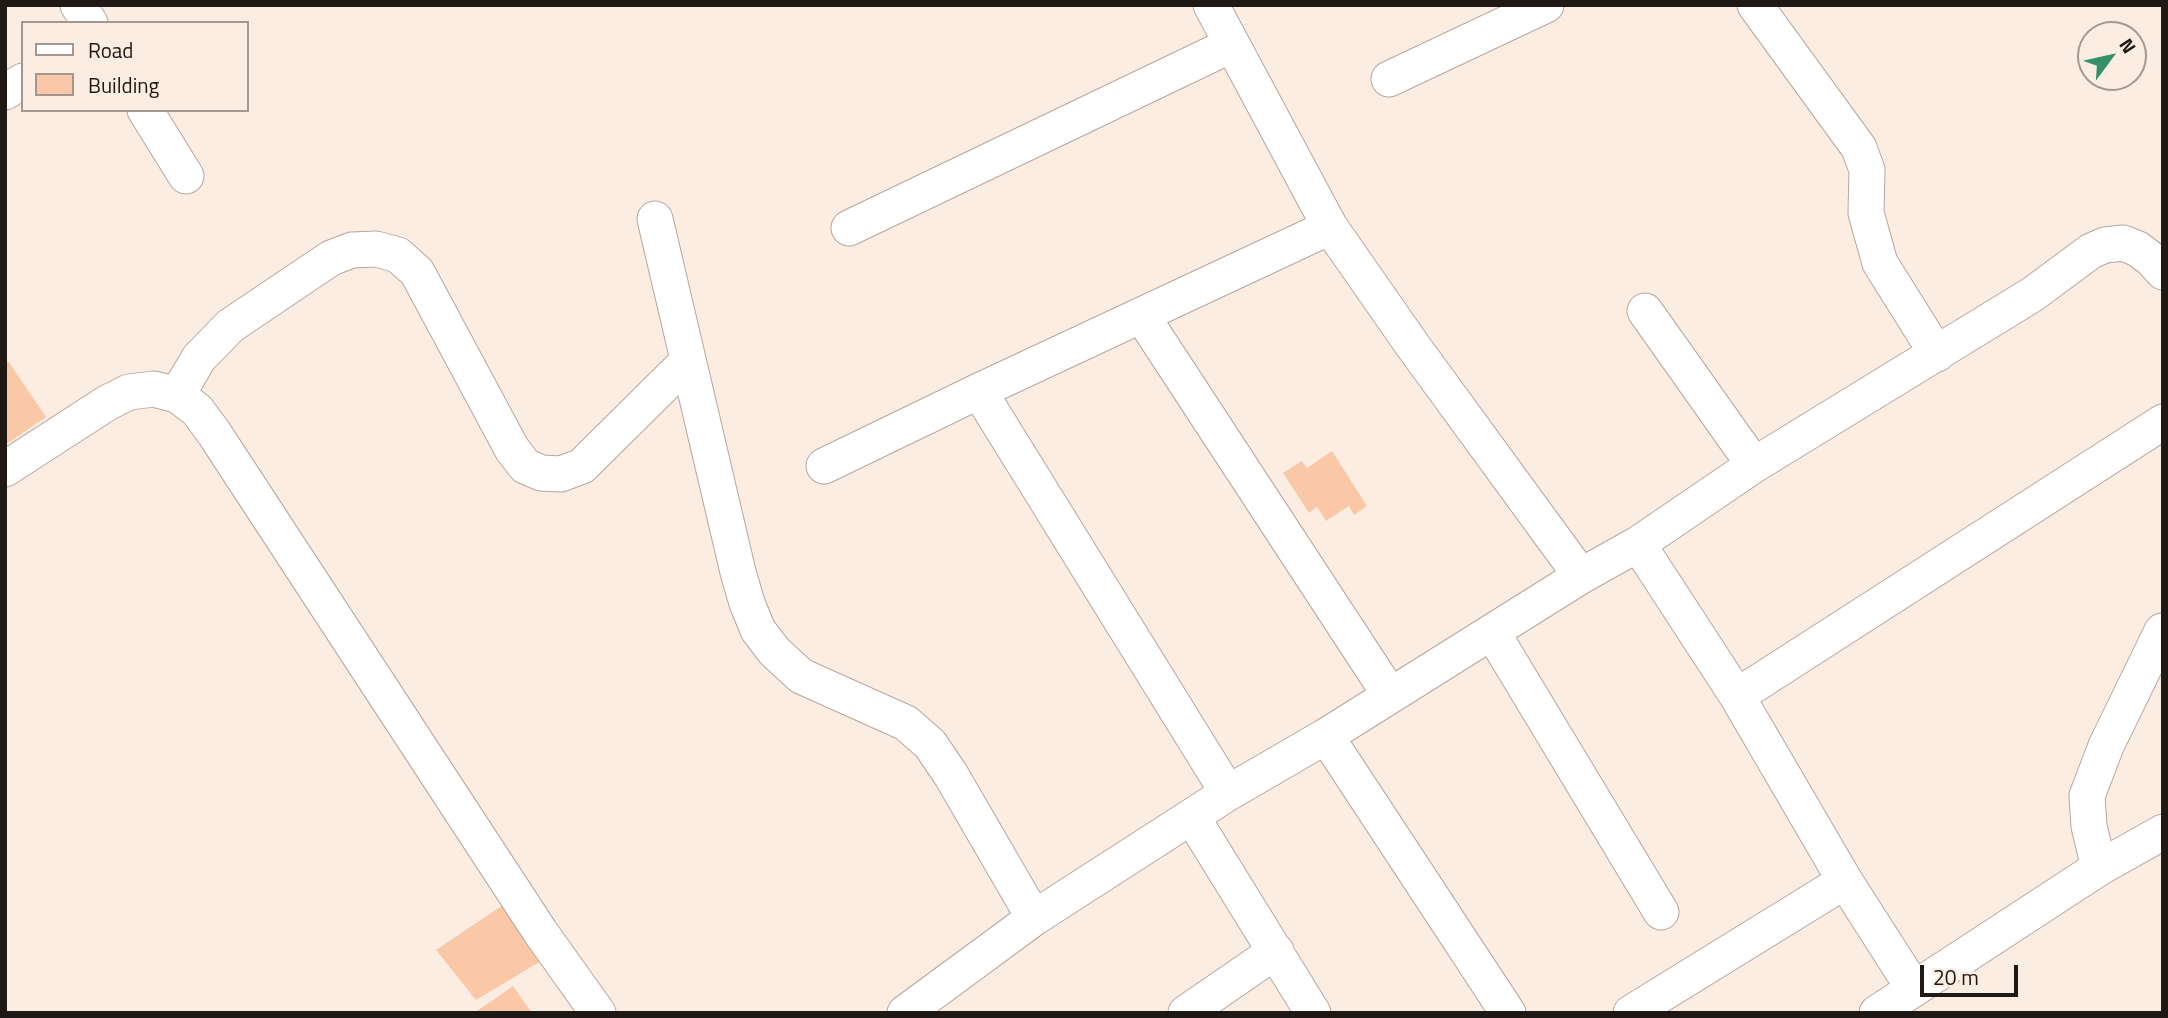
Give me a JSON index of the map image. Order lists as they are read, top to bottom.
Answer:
{
  "legend": ["Road", "Building"],
  "scale_bar": "20 m",
  "north": "top right"
}
